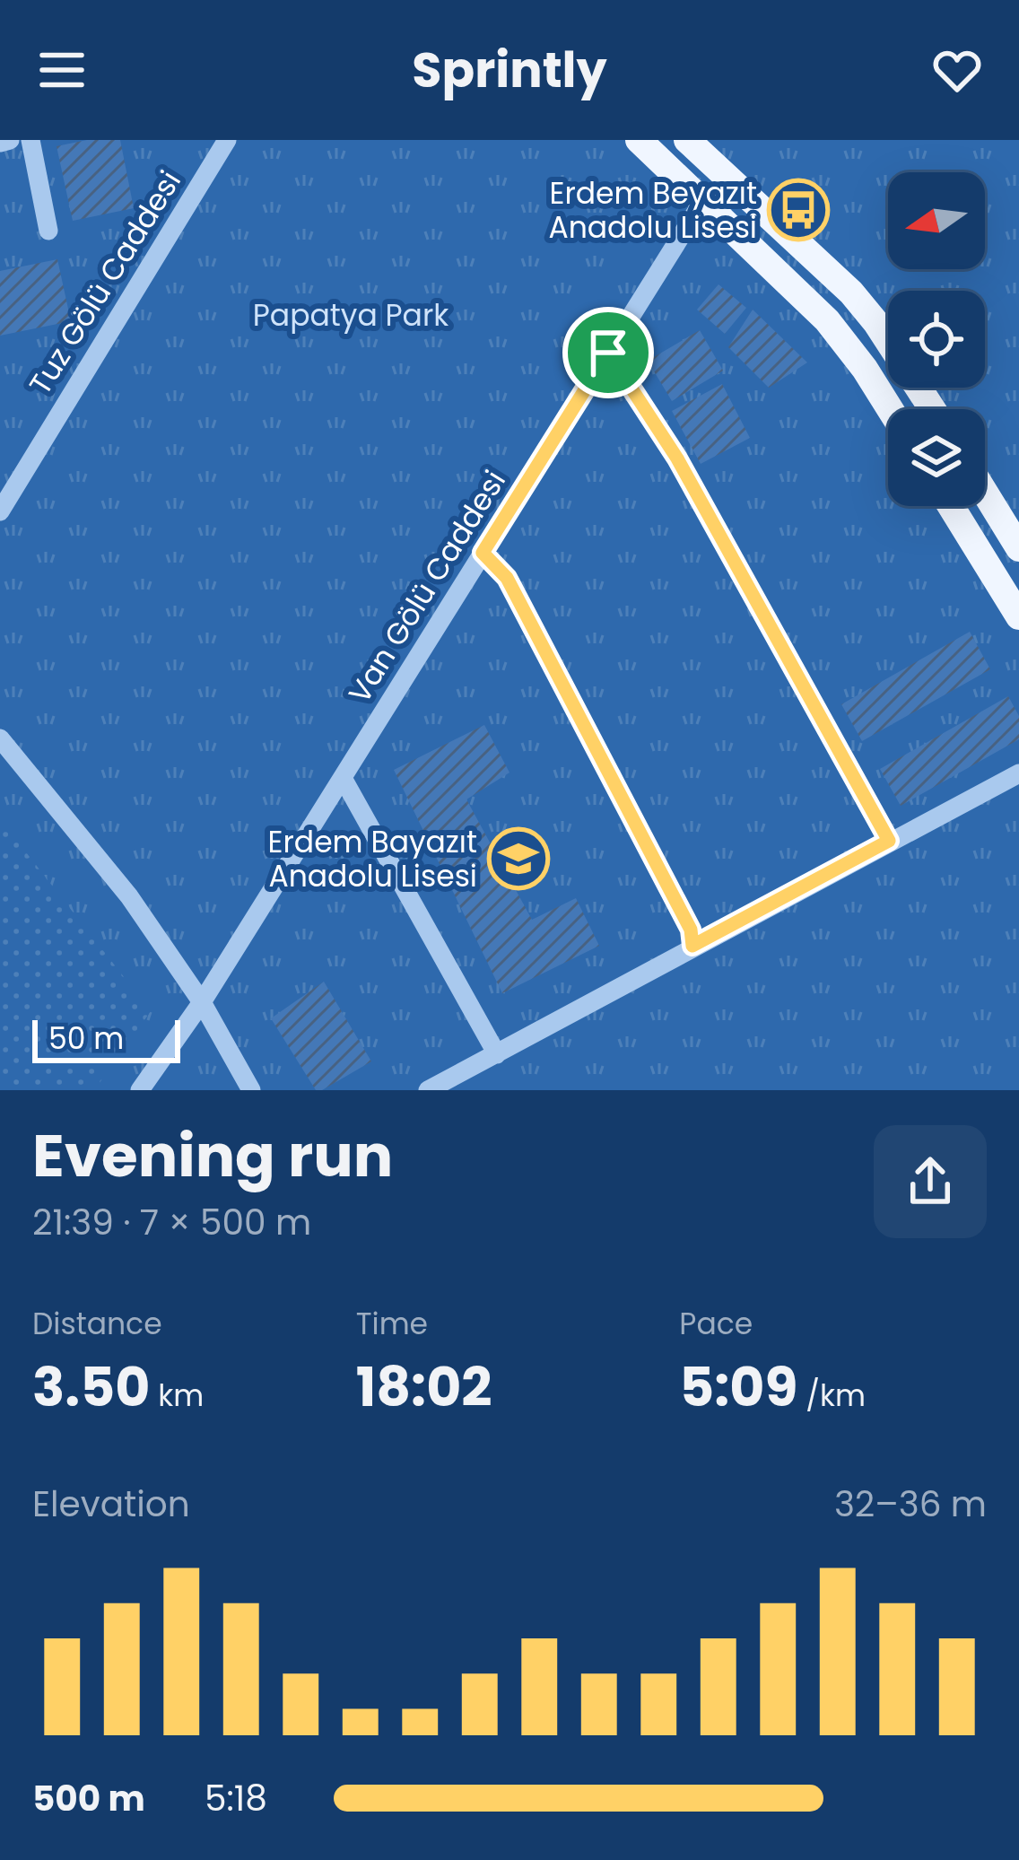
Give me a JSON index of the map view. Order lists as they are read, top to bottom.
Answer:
{
  "streets": {
    "street": ["Tuz Gölü Caddesi", "Van Gölü Caddesi"]
  },
  "parks": ["Papatya Park"],
  "places": {
    "bus stop": ["Erdem Beyazıt Anadolu Lisesi"],
    "school or university": ["Erdem Bayazıt Anadolu Lisesi"]
  },
  "scale_bar": "50 m",
  "north": "left",
  "page": {
    "header": "Sprintly",
    "scale": "50 m",
    "heading": ["Evening run", "21:39 · 7 × 500 m"],
    "stats": [
      ["Distance", "3.50 km"],
      ["Time", "18:02"],
      ["Pace", "5:09 /km"]
    ],
    "chart": ["Elevation", "32–36 m"],
    "list": [
      {
        "name": "500 m",
        "note": "5:18"
      }
    ]
  }
}
